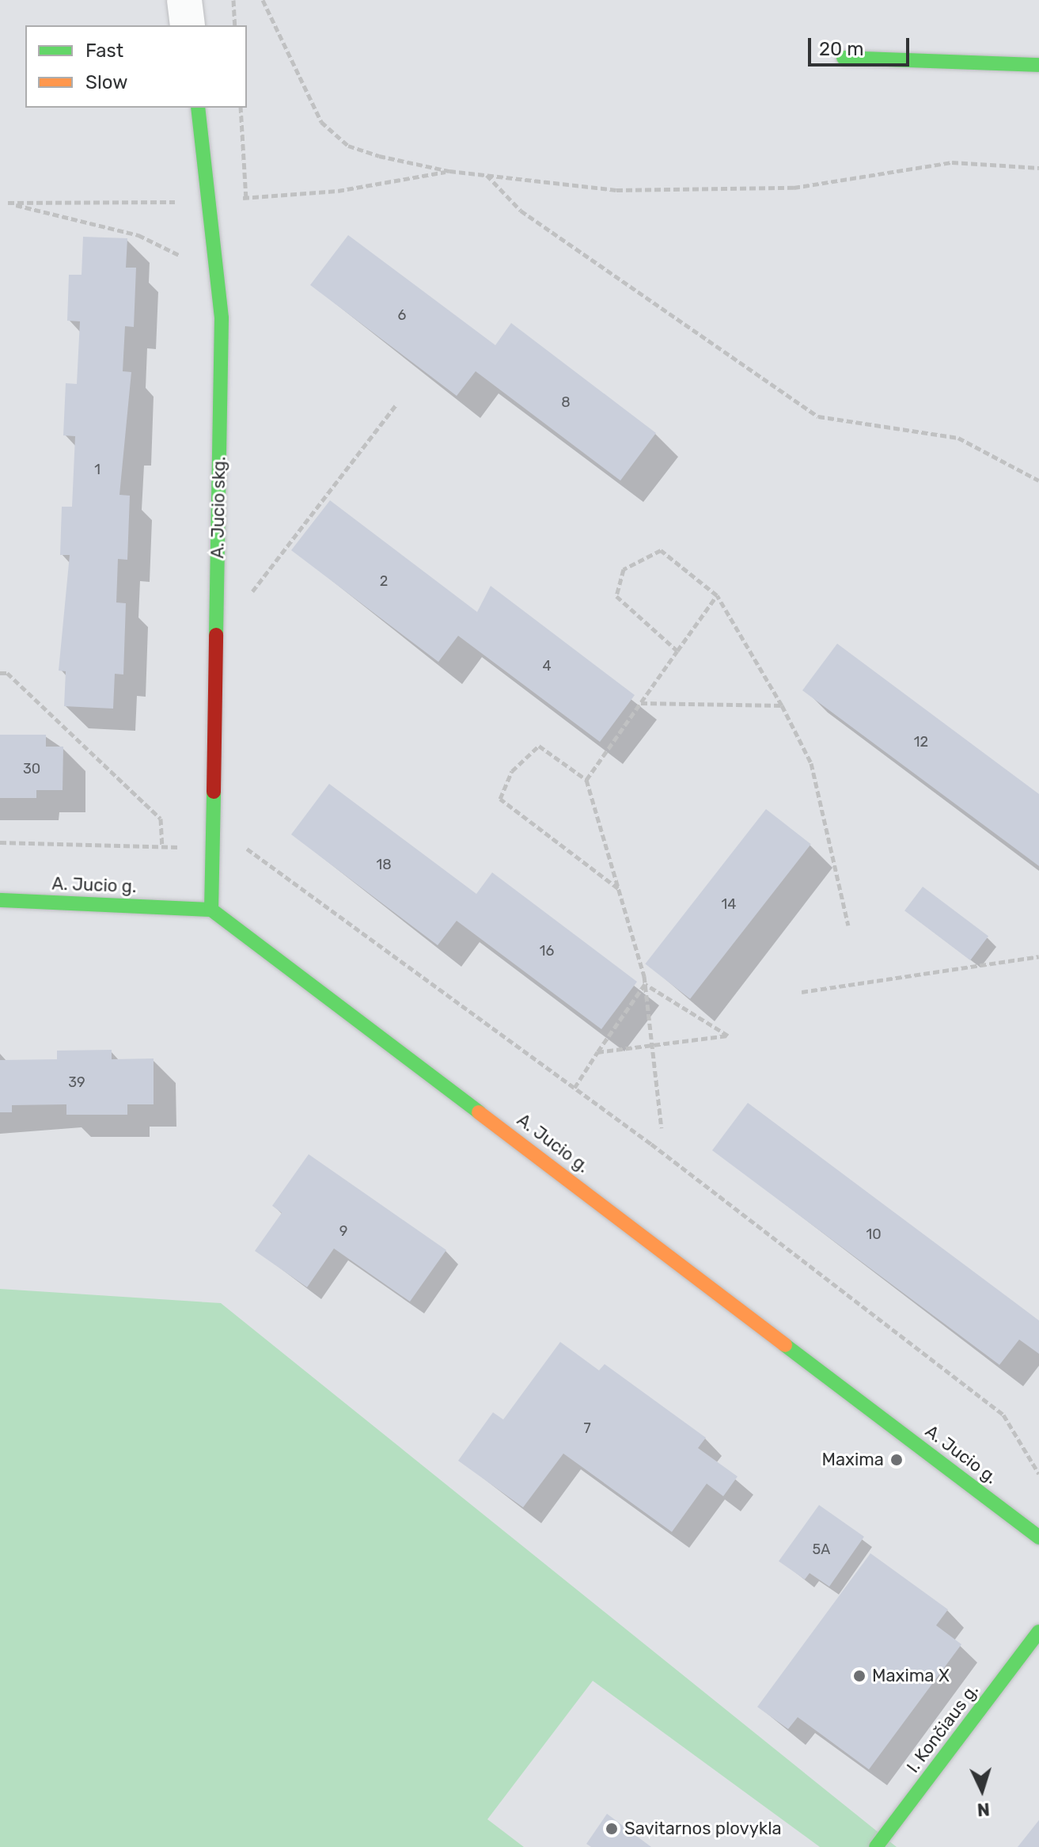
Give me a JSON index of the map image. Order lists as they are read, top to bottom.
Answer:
{
  "streets": {
    "street": ["A. Jucio skg.", "A. Jucio g.", "I. Končiaus g."]
  },
  "crossings": [
    ["A. Jucio skg.", "A. Jucio g."]
  ],
  "places": ["Maxima", "Maxima X", "Savitarnos plovykla"],
  "house_numbers": [
    "6",
    "8",
    "1",
    "2",
    "4",
    "12",
    "30",
    "18",
    "14",
    "16",
    "39",
    "9",
    "10",
    "7",
    "5A"
  ],
  "legend": ["Fast", "Slow"],
  "scale_bar": "20 m",
  "north": "bottom"
}
